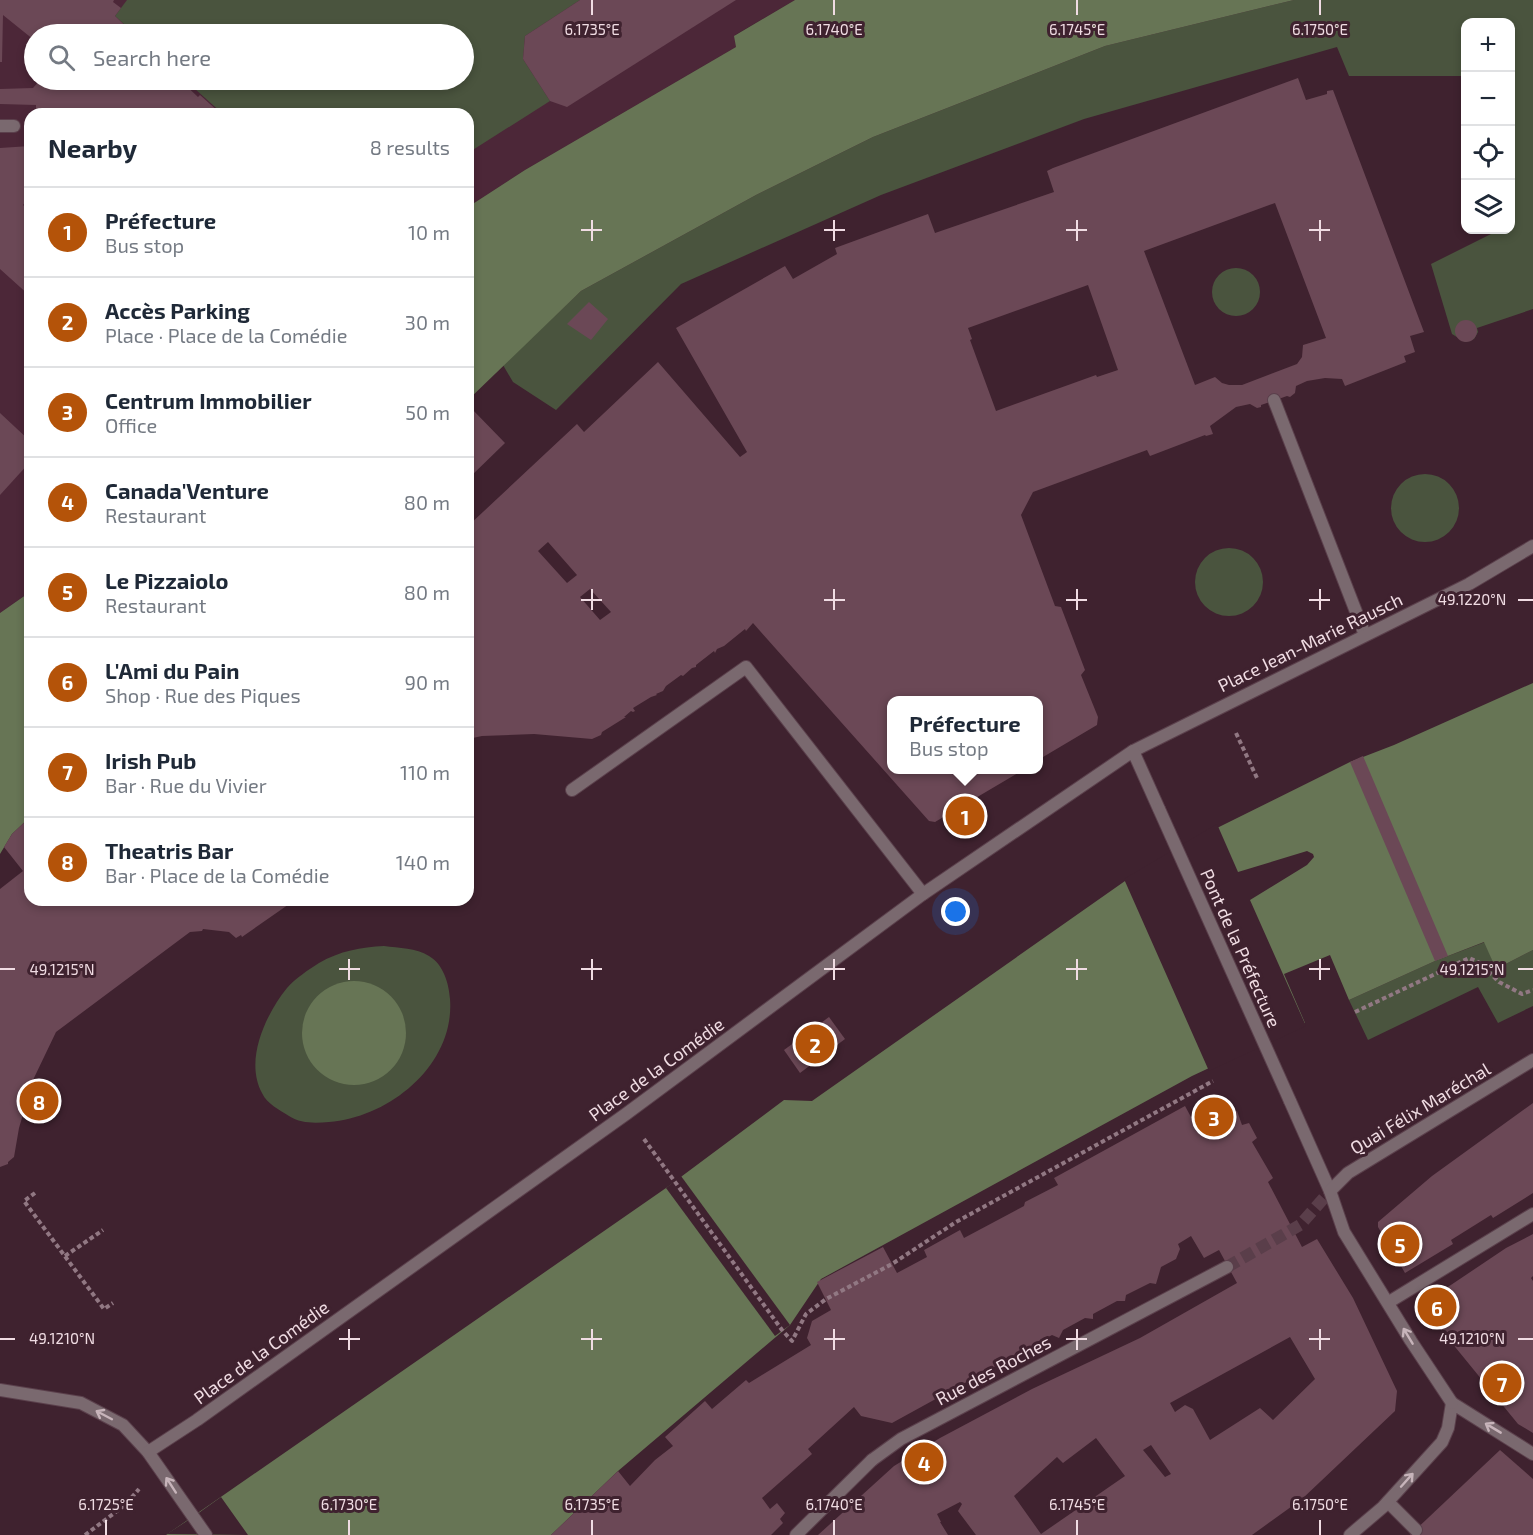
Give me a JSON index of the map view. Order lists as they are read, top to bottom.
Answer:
{
  "streets": {
    "street": [
      "Place Jean-Marie Rausch",
      "Pont de la Préfecture",
      "Place de la Comédie",
      "Quai Félix Maréchal",
      "Rue des Roches"
    ]
  },
  "crossings": [
    ["Place Jean-Marie Rausch", "Pont de la Préfecture"],
    ["Place Jean-Marie Rausch", "Place de la Comédie"],
    ["Pont de la Préfecture", "Place de la Comédie"],
    ["Pont de la Préfecture", "Quai Félix Maréchal"]
  ],
  "page": {
    "map_buttons": ["+", "−"],
    "search": "Search here",
    "heading": ["Nearby", "8 results"],
    "list": [
      {
        "mark": "1",
        "name": "Préfecture",
        "note": "Bus stop",
        "value": "10 m"
      },
      {
        "mark": "2",
        "name": "Accès Parking",
        "note": "Place · Place de la Comédie",
        "value": "30 m"
      },
      {
        "mark": "3",
        "name": "Centrum Immobilier",
        "note": "Office",
        "value": "50 m"
      },
      {
        "mark": "4",
        "name": "Canada'Venture",
        "note": "Restaurant",
        "value": "80 m"
      },
      {
        "mark": "5",
        "name": "Le Pizzaiolo",
        "note": "Restaurant",
        "value": "80 m"
      },
      {
        "mark": "6",
        "name": "L'Ami du Pain",
        "note": "Shop · Rue des Piques",
        "value": "90 m"
      },
      {
        "mark": "7",
        "name": "Irish Pub",
        "note": "Bar · Rue du Vivier",
        "value": "110 m"
      },
      {
        "mark": "8",
        "name": "Theatris Bar",
        "note": "Bar · Place de la Comédie",
        "value": "140 m"
      }
    ],
    "popup": ["Préfecture", "Bus stop"],
    "pins": [
      "1",
      "2",
      "8",
      "3",
      "5",
      "6",
      "7",
      "4"
    ]
  },
  "coordinates": [
    "6.1735°E",
    "6.1740°E",
    "6.1745°E",
    "6.1750°E",
    "49.1220°N",
    "49.1215°N",
    "49.1210°N",
    "6.1725°E",
    "6.1730°E"
  ]
}
